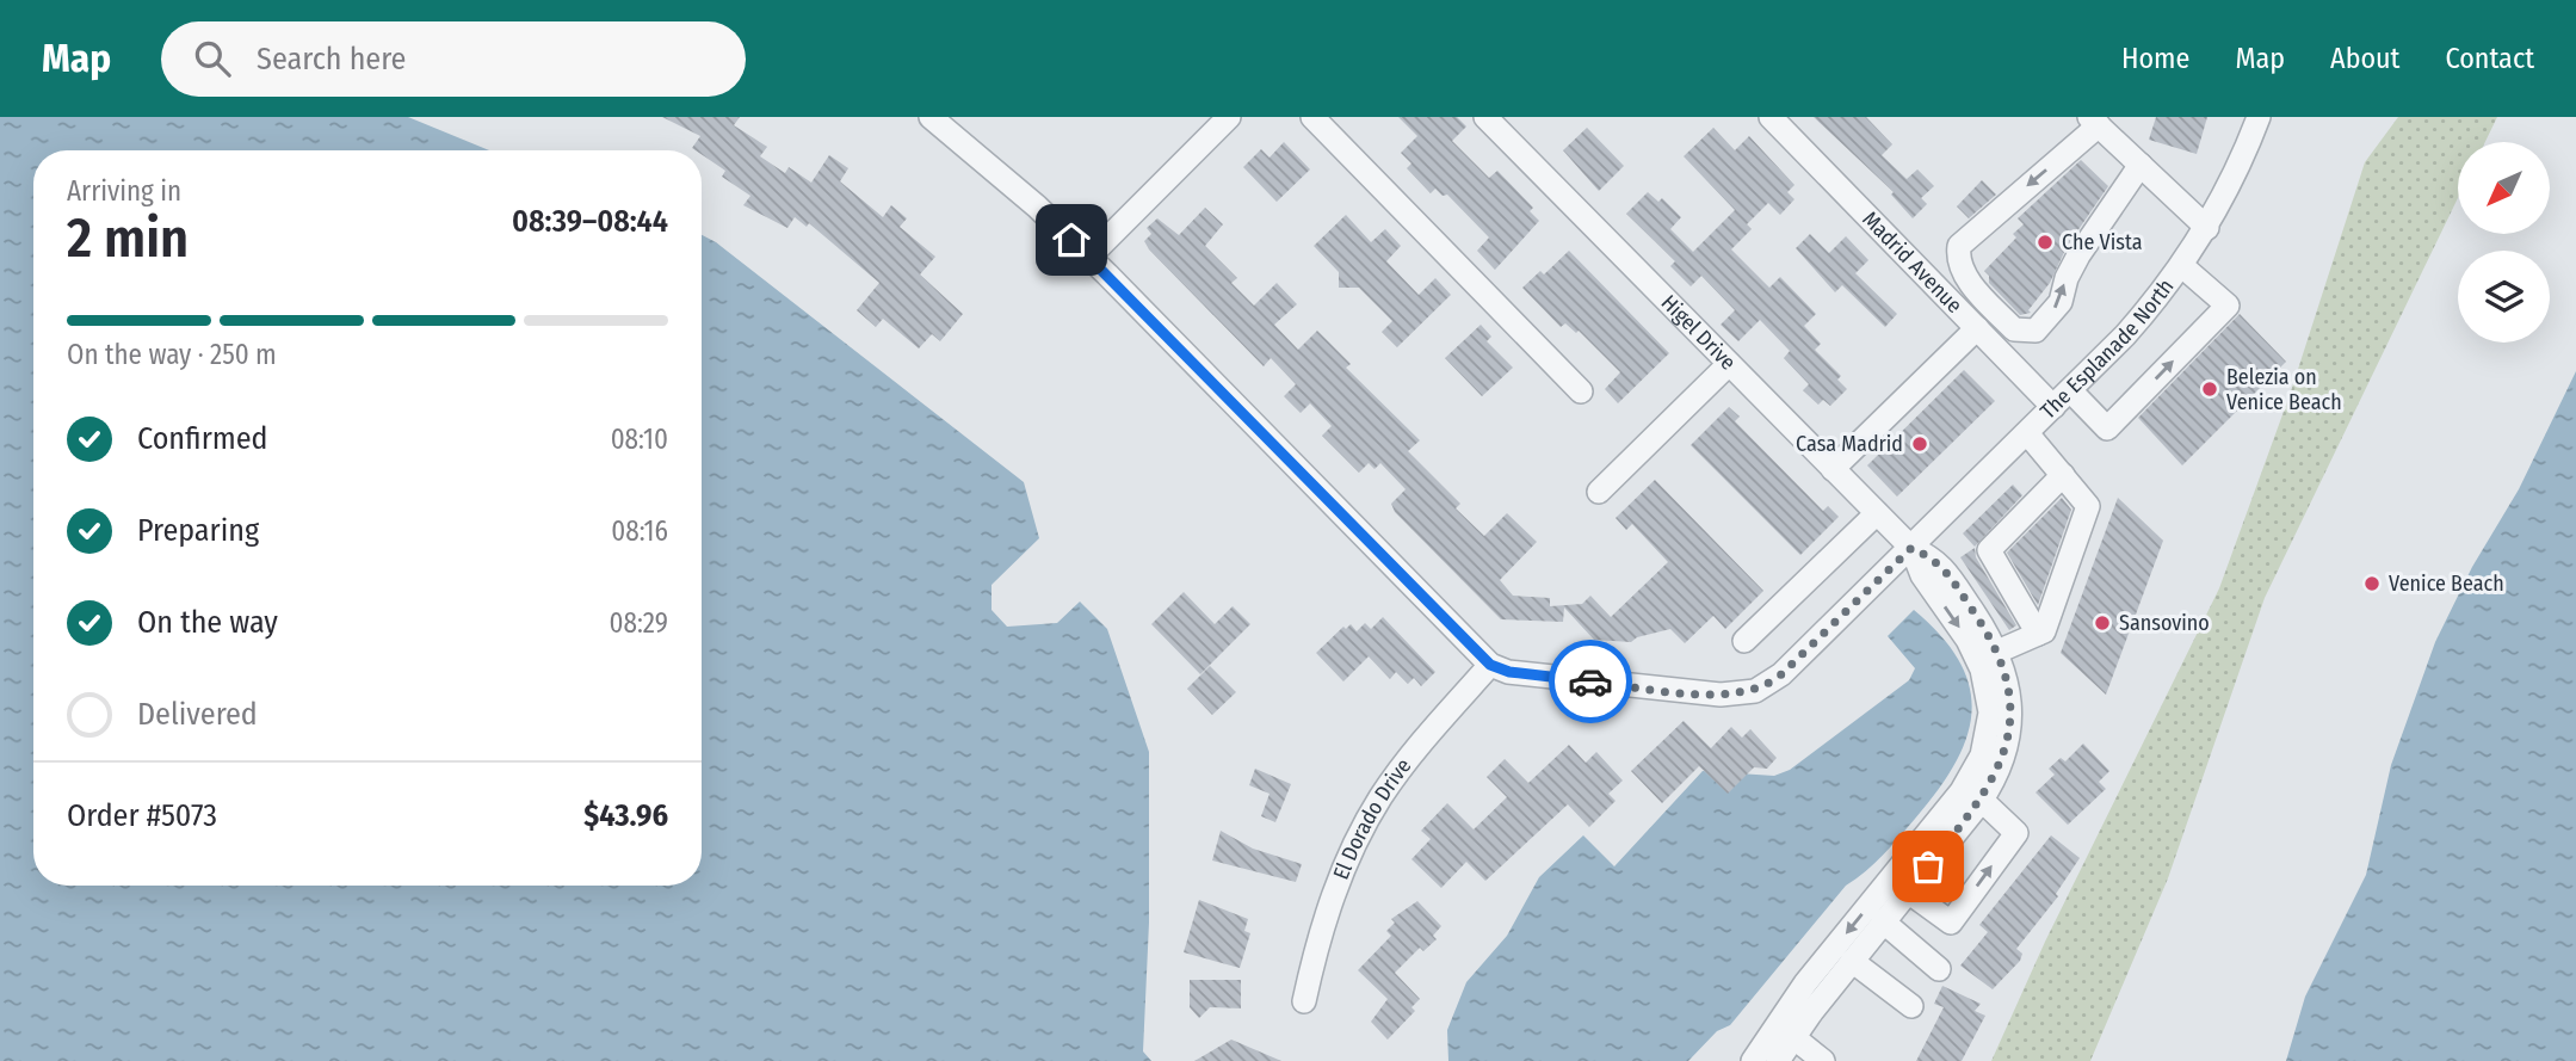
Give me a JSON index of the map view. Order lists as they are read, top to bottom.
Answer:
{
  "streets": {
    "street": [
      "Madrid Avenue",
      "Higel Drive",
      "The Esplanade North",
      "El Dorado Drive"
    ]
  },
  "crossings": [
    ["Madrid Avenue", "The Esplanade North"],
    ["Higel Drive", "The Esplanade North"],
    ["The Esplanade North", "El Dorado Drive"]
  ],
  "places": [
    "Che Vista",
    "Belezia on Venice Beach",
    "Casa Madrid",
    "Venice Beach",
    "Sansovino"
  ],
  "north": "bottom left",
  "page": {
    "header": "Map",
    "search": "Search here",
    "nav": [
      "Home",
      "Map",
      "About",
      "Contact"
    ],
    "heading": ["2 min", "Arriving in", "08:39–08:44"],
    "panel": ["Order #5073", "$43.96"],
    "bar": "On the way · 250 m",
    "list": [
      ["Confirmed", "08:10"],
      ["Preparing", "08:16"],
      ["On the way", "08:29"],
      "Delivered"
    ]
  }
}
